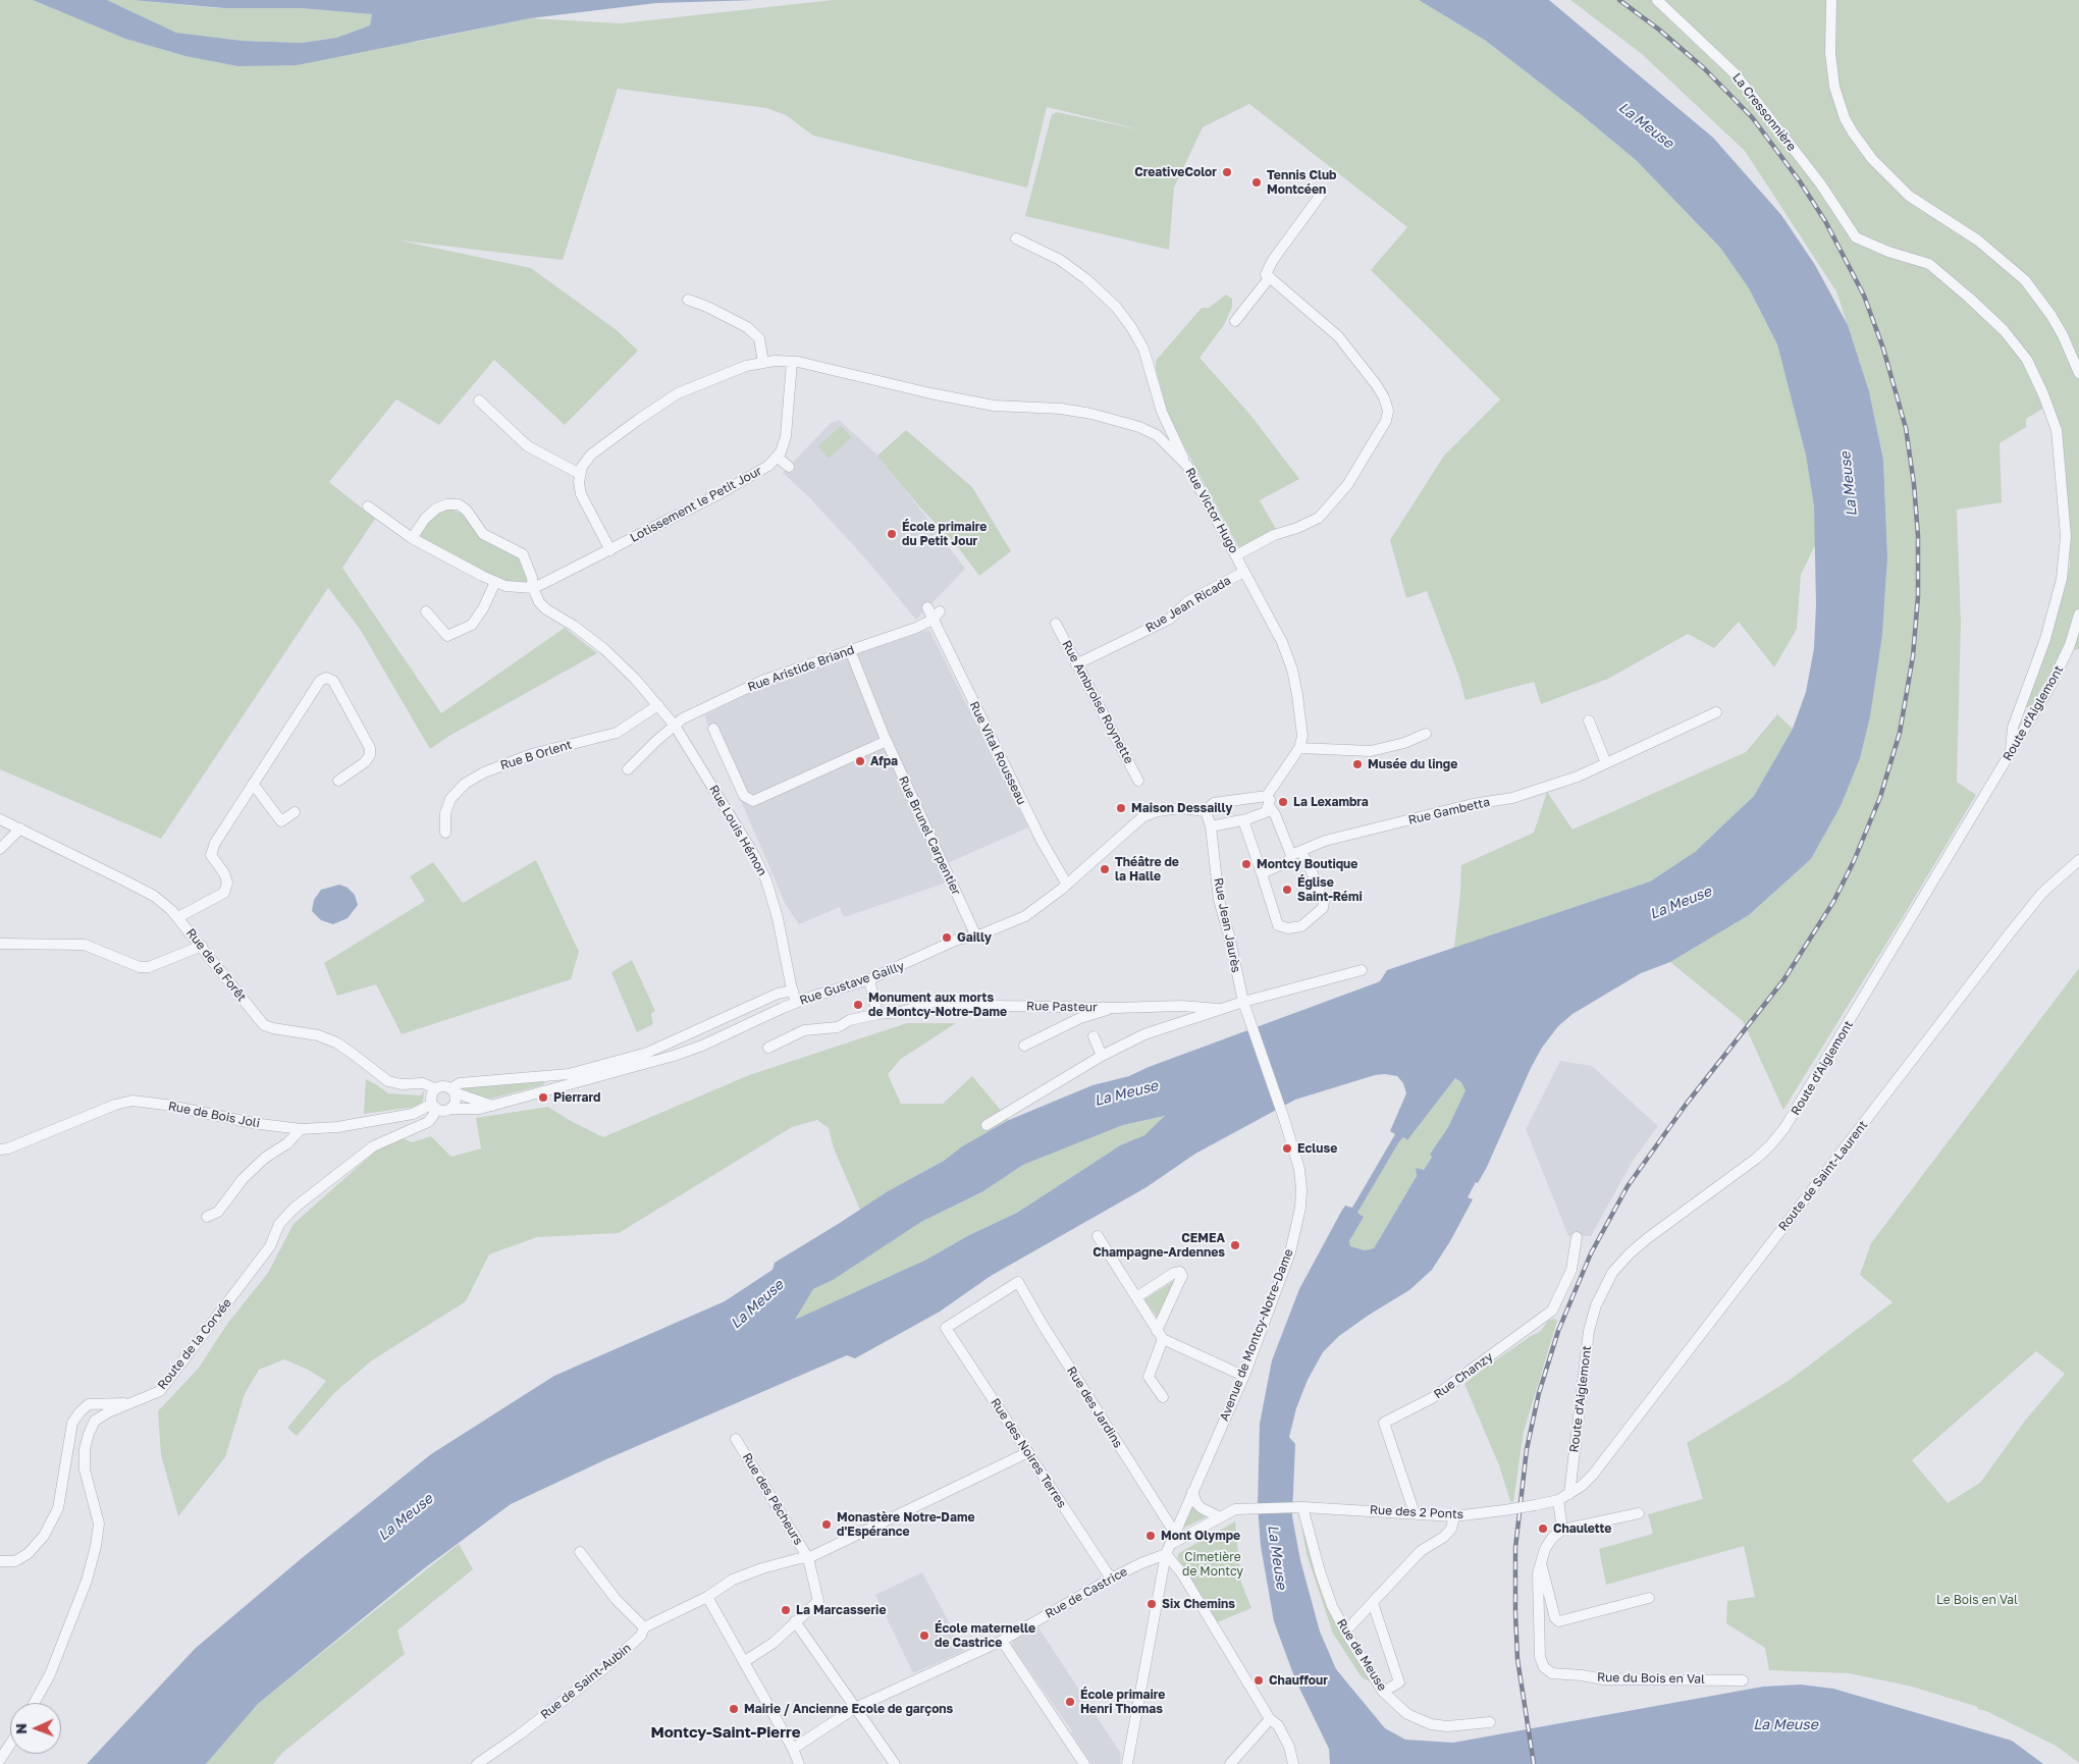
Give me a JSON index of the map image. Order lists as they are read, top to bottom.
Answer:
{
  "streets": {
    "street": [
      "La Cressonnière",
      "Lotissement le Petit Jour",
      "Rue Victor Hugo",
      "Rue Jean Ricada",
      "Rue Aristide Briand",
      "Rue Ambroise Roynette",
      "Route d'Aiglemont",
      "Rue Vital Rousseau",
      "Rue B Orlent",
      "Rue Gambetta",
      "Rue Louis Hémon",
      "Rue Brunel Carpentier",
      "Rue Jean Jaurès",
      "Rue de la Forêt",
      "Rue Gustave Gailly",
      "Rue Pasteur",
      "Rue de Bois Joli",
      "Route de Saint-Laurent",
      "Avenue de Montcy-Notre-Dame",
      "Route de la Corvée",
      "Rue Chanzy",
      "Rue des Jardins",
      "Rue des Noires Terres",
      "Rue des Pêcheurs",
      "Rue des 2 Ponts",
      "Rue de Castrice",
      "Rue de Meuse",
      "Rue du Bois en Val",
      "Rue de Saint-Aubin"
    ]
  },
  "crossings": [
    ["La Cressonnière", "Route d'Aiglemont"],
    ["Lotissement le Petit Jour", "Rue Victor Hugo"],
    ["Lotissement le Petit Jour", "Rue Louis Hémon"],
    ["Rue Victor Hugo", "Rue Jean Ricada"],
    ["Rue Jean Ricada", "Rue Ambroise Roynette"],
    ["Rue Aristide Briand", "Rue Vital Rousseau"],
    ["Rue Aristide Briand", "Rue Louis Hémon"],
    ["Rue Aristide Briand", "Rue Brunel Carpentier"],
    ["Route d'Aiglemont", "Route de Saint-Laurent"],
    ["Rue Vital Rousseau", "Rue Gustave Gailly"],
    ["Rue B Orlent", "Rue Louis Hémon"],
    ["Rue Louis Hémon", "Rue Gustave Gailly"],
    ["Rue Brunel Carpentier", "Rue Gustave Gailly"],
    ["Rue Jean Jaurès", "Rue Gustave Gailly"],
    ["Rue Jean Jaurès", "Avenue de Montcy-Notre-Dame"],
    ["Rue de la Forêt", "Rue Gustave Gailly"],
    ["Rue de la Forêt", "Rue de Bois Joli"],
    ["Rue de la Forêt", "Route de la Corvée"],
    ["Rue Gustave Gailly", "Rue de Bois Joli"],
    ["Rue Gustave Gailly", "Route de la Corvée"],
    ["Rue de Bois Joli", "Route de la Corvée"],
    ["Route de Saint-Laurent", "Rue des 2 Ponts"],
    ["Avenue de Montcy-Notre-Dame", "Rue des Jardins"],
    ["Avenue de Montcy-Notre-Dame", "Rue des 2 Ponts"],
    ["Avenue de Montcy-Notre-Dame", "Rue de Castrice"],
    ["Rue Chanzy", "Rue des 2 Ponts"],
    ["Rue des Jardins", "Rue des Noires Terres"],
    ["Rue des Noires Terres", "Rue de Castrice"],
    ["Rue des Noires Terres", "Rue de Saint-Aubin"],
    ["Rue des Pêcheurs", "Rue de Saint-Aubin"],
    ["Rue des 2 Ponts", "Rue de Meuse"]
  ],
  "districts": ["Montcy-Saint-Pierre"],
  "water": ["La Meuse"],
  "parks": ["Cimetière de Montcy", "Le Bois en Val"],
  "places": [
    "CreativeColor",
    "Tennis Club Montcéen",
    "École primaire du Petit Jour",
    "Afpa",
    "Musée du linge",
    "La Lexambra",
    "Maison Dessailly",
    "Montcy Boutique",
    "Théâtre de la Halle",
    "Église Saint-Rémi",
    "Gailly",
    "Monument aux morts de Montcy-Notre-Dame",
    "Pierrard",
    "Ecluse",
    "CEMEA Champagne-Ardennes",
    "Monastère Notre-Dame d'Espérance",
    "Chaulette",
    "Mont Olympe",
    "Six Chemins",
    "La Marcasserie",
    "École maternelle de Castrice",
    "Chauffour",
    "École primaire Henri Thomas",
    "Mairie / Ancienne Ecole de garçons"
  ],
  "north": "left"
}
